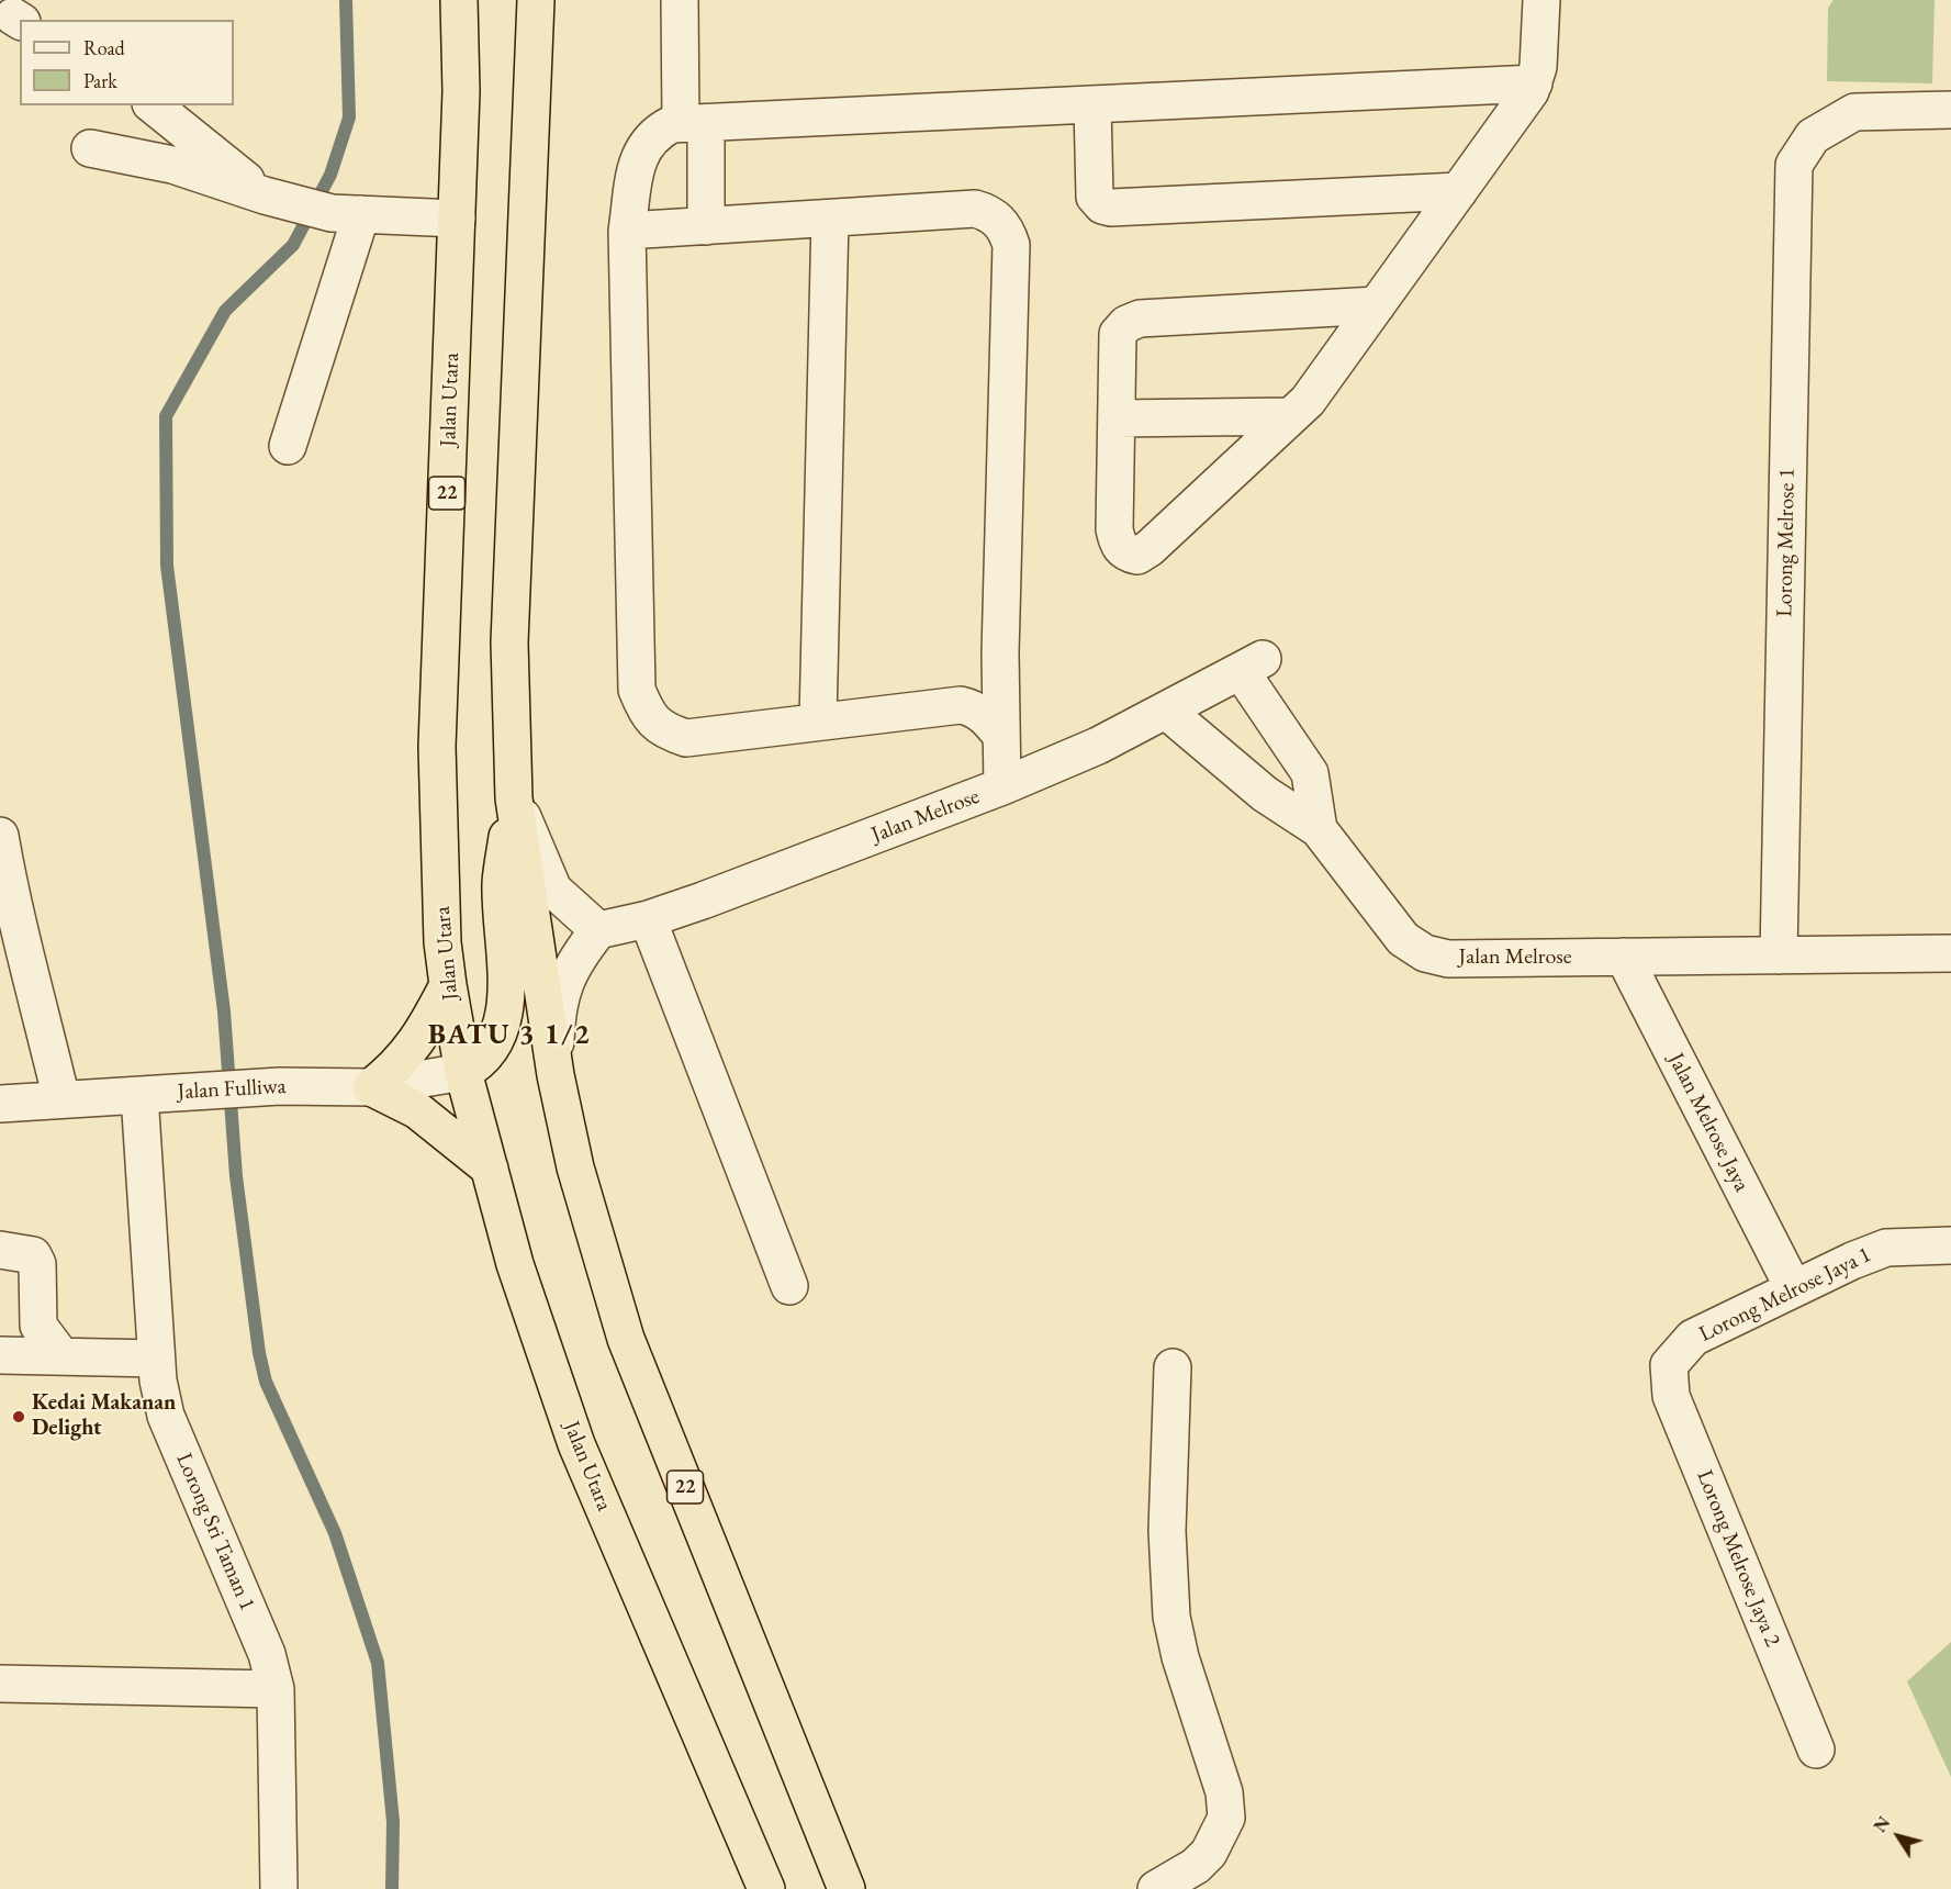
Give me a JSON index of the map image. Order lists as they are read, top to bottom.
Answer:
{
  "streets": {
    "highway": ["Jalan Utara", "22"],
    "street": [
      "Lorong Melrose 1",
      "Jalan Melrose",
      "Jalan Fulliwa",
      "Jalan Melrose Jaya",
      "Lorong Melrose Jaya 1",
      "Lorong Sri Taman 1",
      "Lorong Melrose Jaya 2"
    ]
  },
  "crossings": [
    ["Jalan Utara", "Jalan Fulliwa"],
    ["Lorong Melrose 1", "Jalan Melrose"],
    ["Jalan Melrose", "Jalan Melrose Jaya"],
    ["Jalan Fulliwa", "Lorong Sri Taman 1"],
    ["Jalan Melrose Jaya", "Lorong Melrose Jaya 1"],
    ["Lorong Melrose Jaya 1", "Lorong Melrose Jaya 2"]
  ],
  "districts": ["BATU 3 1/2"],
  "places": ["Kedai Makanan Delight"],
  "legend": ["Road", "Park"],
  "north": "top left"
}
